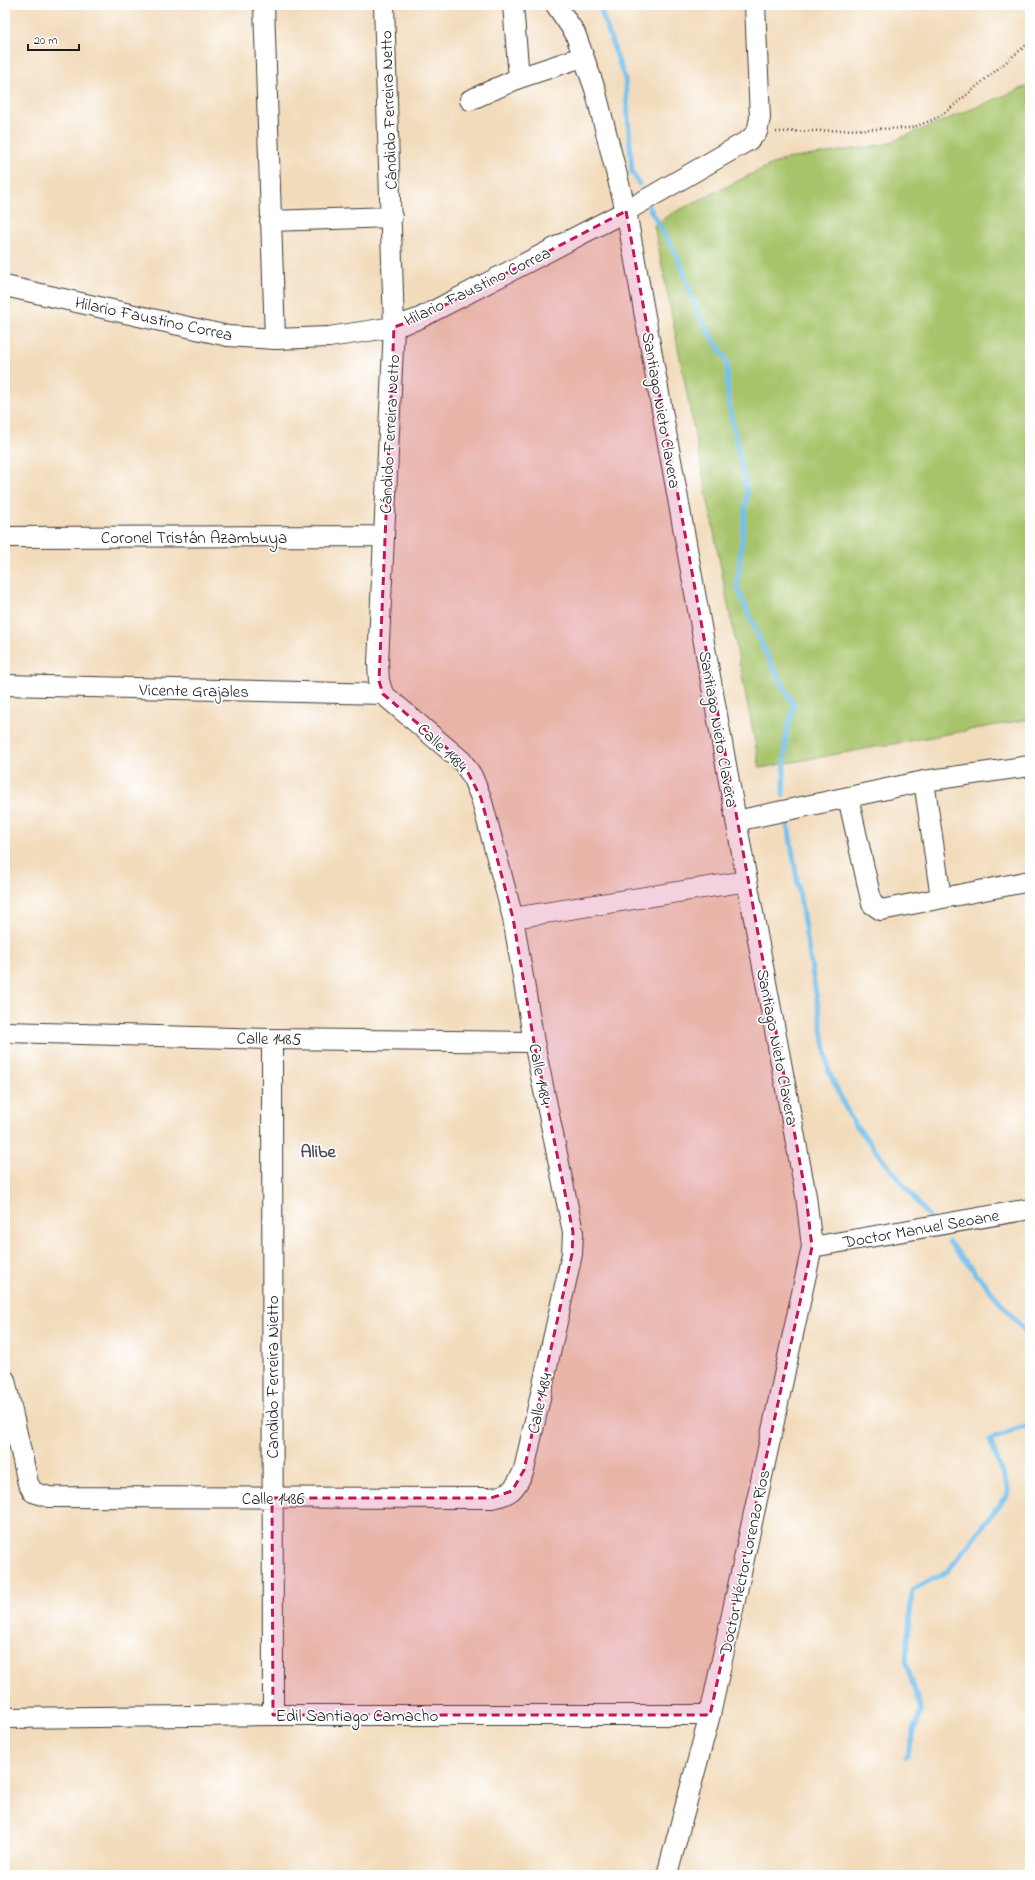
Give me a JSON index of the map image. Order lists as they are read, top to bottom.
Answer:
{
  "streets": {
    "street": [
      "Cándido Ferreira Netto",
      "Hilario Faustino Correa",
      "Santiago Nieto Clavera",
      "Coronel Tristán Azambuya",
      "Vicente Grajales",
      "Calle 1484",
      "Calle 1485",
      "Doctor Manuel Seoane",
      "Candido Ferreira Nietto",
      "Calle 1486",
      "Doctor Héctor Lorenzo Ríos",
      "Edil Santiago Camacho"
    ]
  },
  "crossings": [
    ["Cándido Ferreira Netto", "Hilario Faustino Correa"],
    ["Cándido Ferreira Netto", "Coronel Tristán Azambuya"],
    ["Cándido Ferreira Netto", "Vicente Grajales"],
    ["Cándido Ferreira Netto", "Calle 1484"],
    ["Hilario Faustino Correa", "Santiago Nieto Clavera"],
    ["Santiago Nieto Clavera", "Doctor Manuel Seoane"],
    ["Santiago Nieto Clavera", "Doctor Héctor Lorenzo Ríos"],
    ["Vicente Grajales", "Calle 1484"],
    ["Calle 1484", "Calle 1485"],
    ["Calle 1484", "Calle 1486"],
    ["Calle 1485", "Candido Ferreira Nietto"],
    ["Doctor Manuel Seoane", "Doctor Héctor Lorenzo Ríos"],
    ["Candido Ferreira Nietto", "Calle 1486"],
    ["Candido Ferreira Nietto", "Edil Santiago Camacho"],
    ["Doctor Héctor Lorenzo Ríos", "Edil Santiago Camacho"]
  ],
  "districts": ["Alibe"],
  "scale_bar": "20 m"
}
